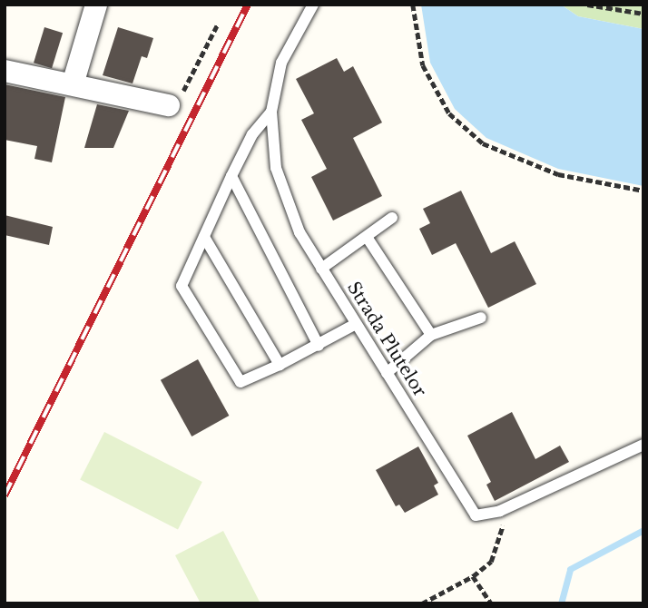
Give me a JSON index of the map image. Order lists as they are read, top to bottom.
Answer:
{
  "streets": {
    "lane": ["Strada Plutelor"]
  }
}
